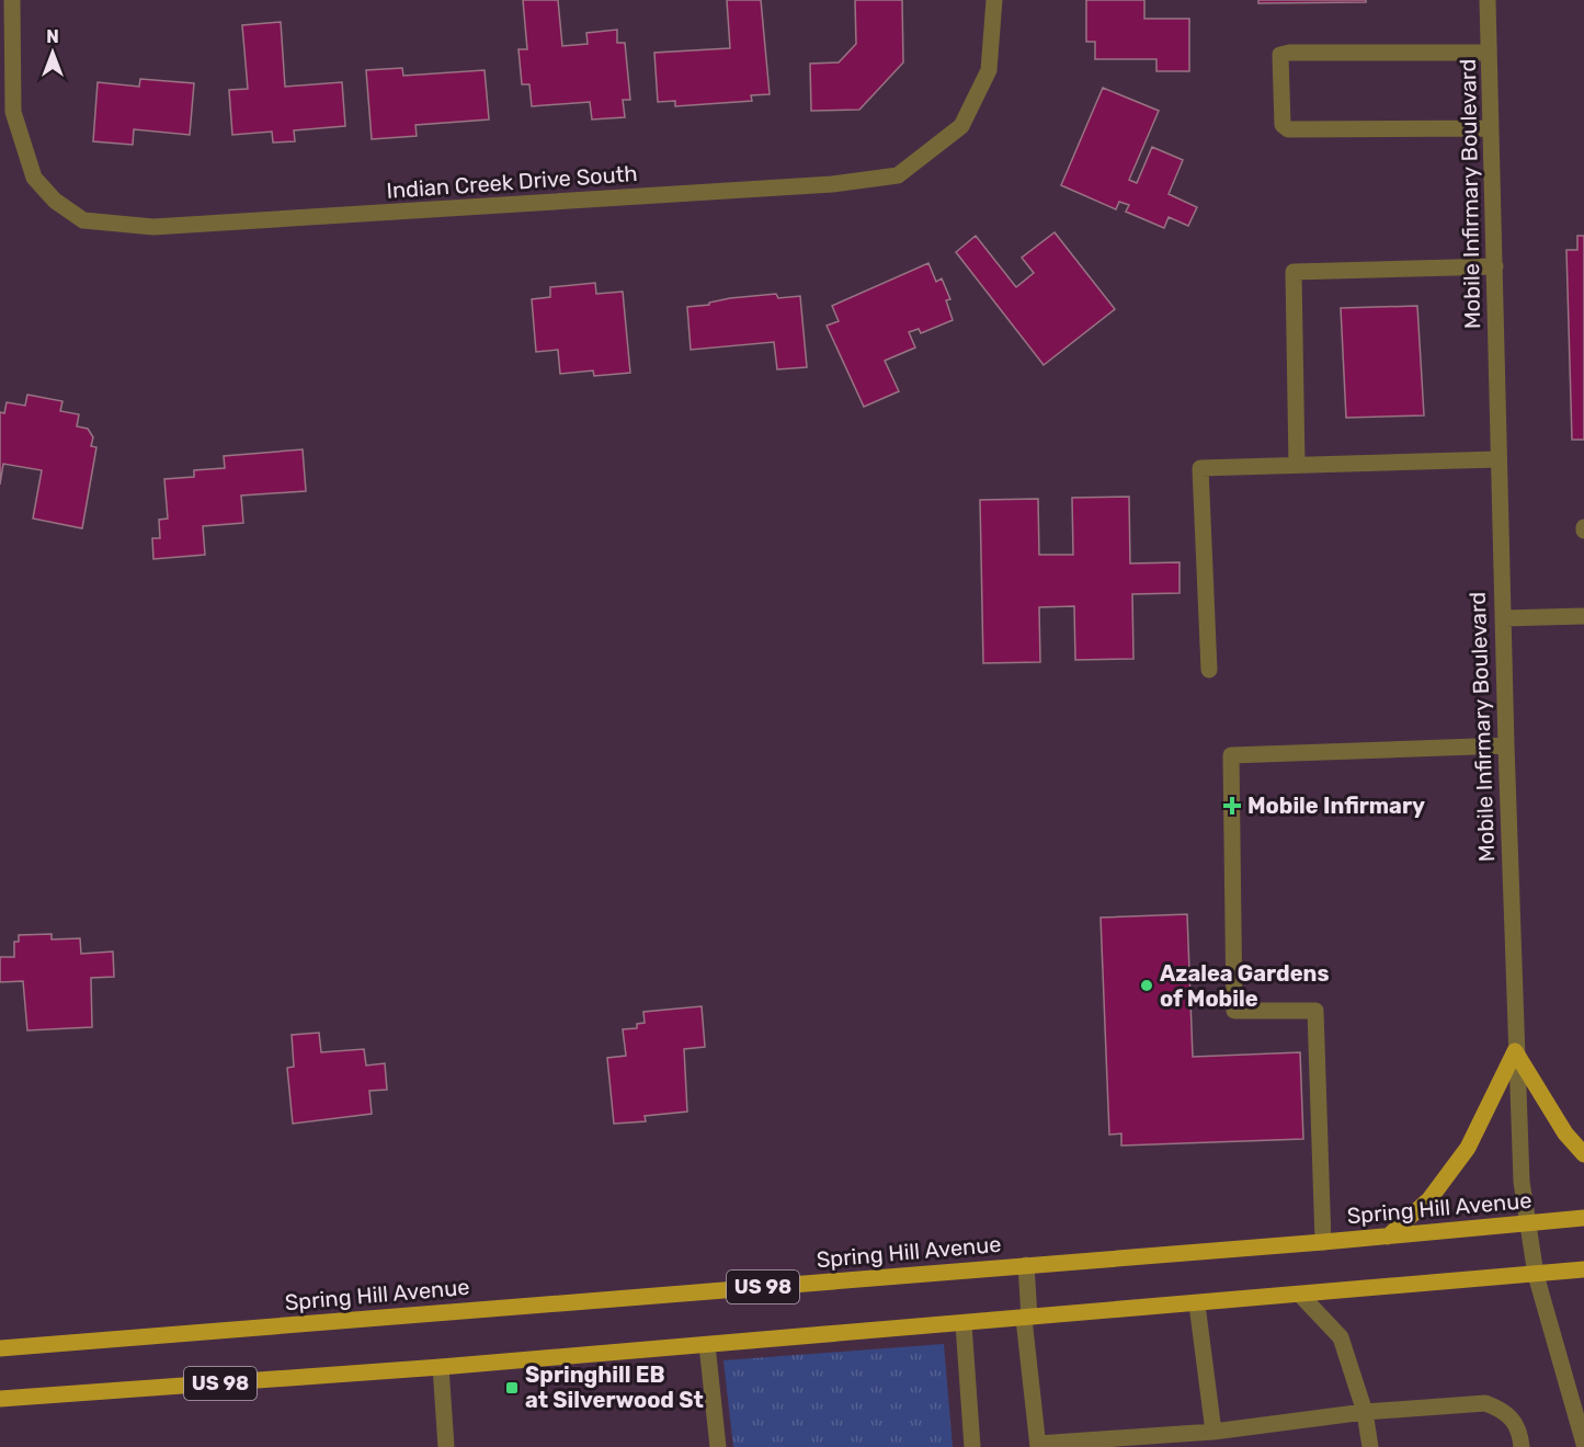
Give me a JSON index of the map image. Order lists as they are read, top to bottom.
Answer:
{
  "streets": {
    "main road": ["Spring Hill Avenue", "US 98"],
    "street": ["Indian Creek Drive South", "Mobile Infirmary Boulevard"]
  },
  "crossings": [
    ["Mobile Infirmary Boulevard", "Spring Hill Avenue"],
    ["Mobile Infirmary Boulevard", "US 98"]
  ],
  "places": {
    "health": ["Mobile Infirmary"],
    "other": ["Azalea Gardens of Mobile"],
    "transit": ["Springhill EB at Silverwood St"]
  },
  "north": "top"
}
